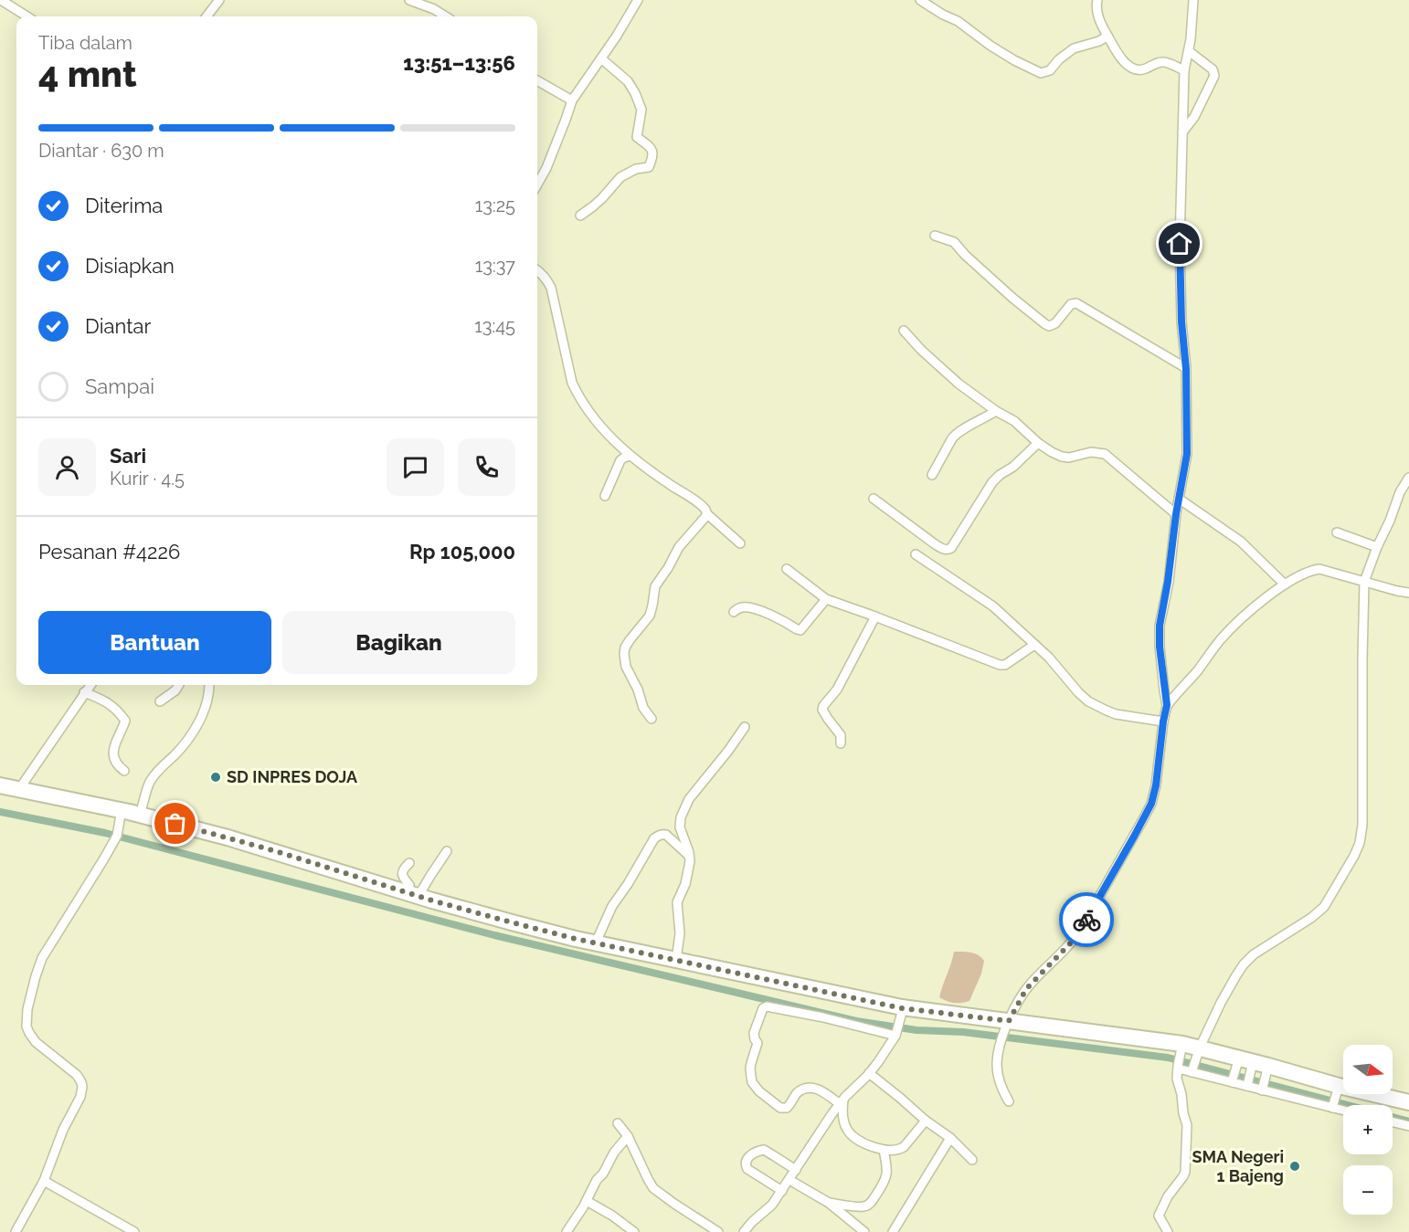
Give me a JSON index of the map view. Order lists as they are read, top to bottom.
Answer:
{
  "places": ["SD INPRES DOJA", "SMA Negeri 1 Bajeng"],
  "north": "right",
  "page": {
    "heading": ["4 mnt", "Tiba dalam", "13:51–13:56"],
    "panel": [
      "Sari",
      "Kurir · 4.5",
      "Pesanan #4226",
      "Rp 105,000"
    ],
    "bar": "Diantar · 630 m",
    "list": [
      ["Diterima", "13:25"],
      ["Disiapkan", "13:37"],
      ["Diantar", "13:45"],
      "Sampai"
    ],
    "buttons": ["Bantuan", "Bagikan"],
    "map_buttons": ["+", "−"]
  }
}
